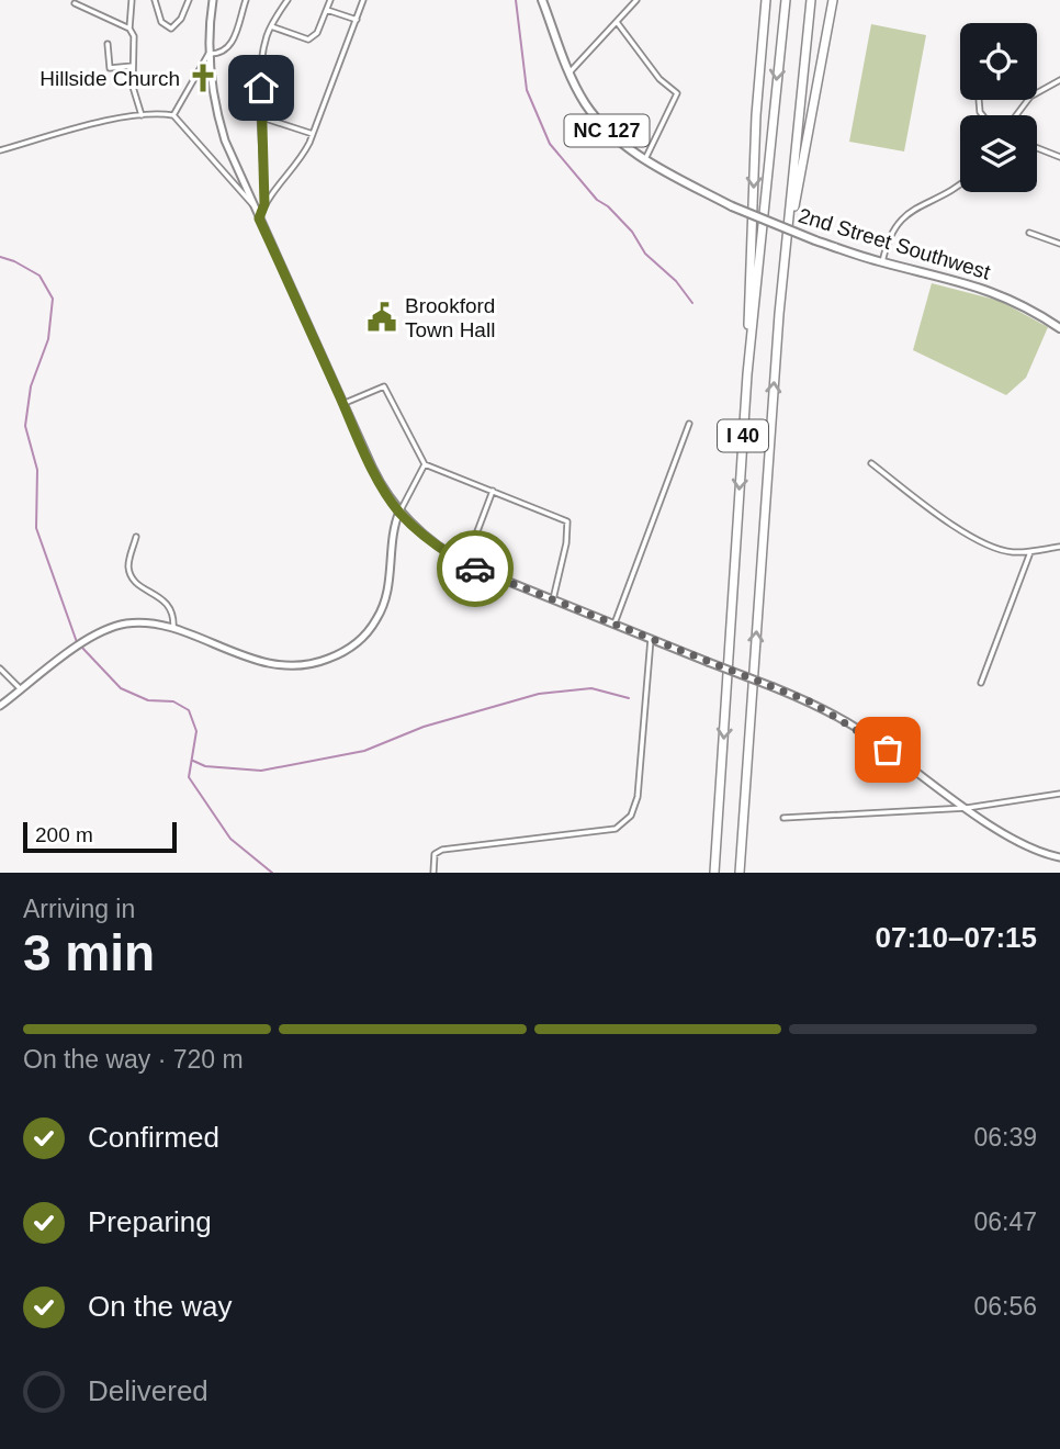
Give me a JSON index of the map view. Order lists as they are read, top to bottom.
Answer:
{
  "streets": {
    "highway": ["I 40"],
    "main road": ["NC 127", "2nd Street Southwest"]
  },
  "places": {
    "church": ["Hillside Church"],
    "public building": ["Brookford Town Hall"]
  },
  "scale_bar": "200 m",
  "page": {
    "scale": "200 m",
    "heading": ["3 min", "Arriving in", "07:10–07:15"],
    "bar": "On the way · 720 m",
    "list": [
      ["Confirmed", "06:39"],
      ["Preparing", "06:47"],
      ["On the way", "06:56"],
      "Delivered"
    ]
  }
}
